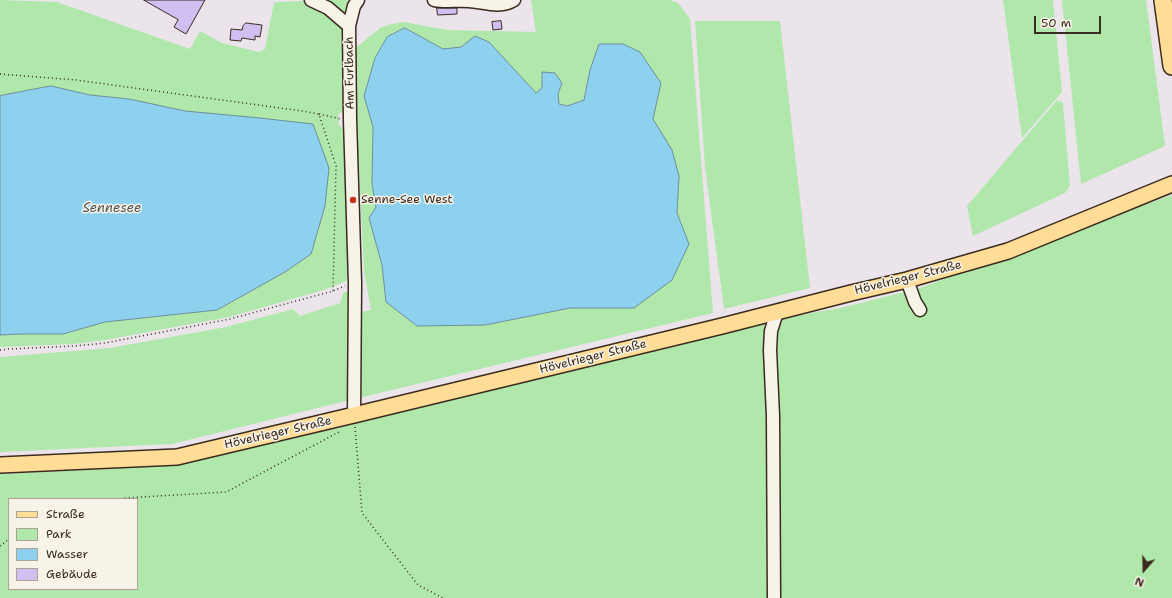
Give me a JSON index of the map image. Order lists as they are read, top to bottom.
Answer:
{
  "streets": {
    "main road": ["Hövelrieger Straße"],
    "street": ["Am Furlbach"]
  },
  "crossings": [
    ["Am Furlbach", "Hövelrieger Straße"]
  ],
  "water": ["Sennesee"],
  "places": ["Senne-See West"],
  "legend": [
    "Straße",
    "Park",
    "Wasser",
    "Gebäude"
  ],
  "scale_bar": "50 m",
  "north": "bottom"
}
